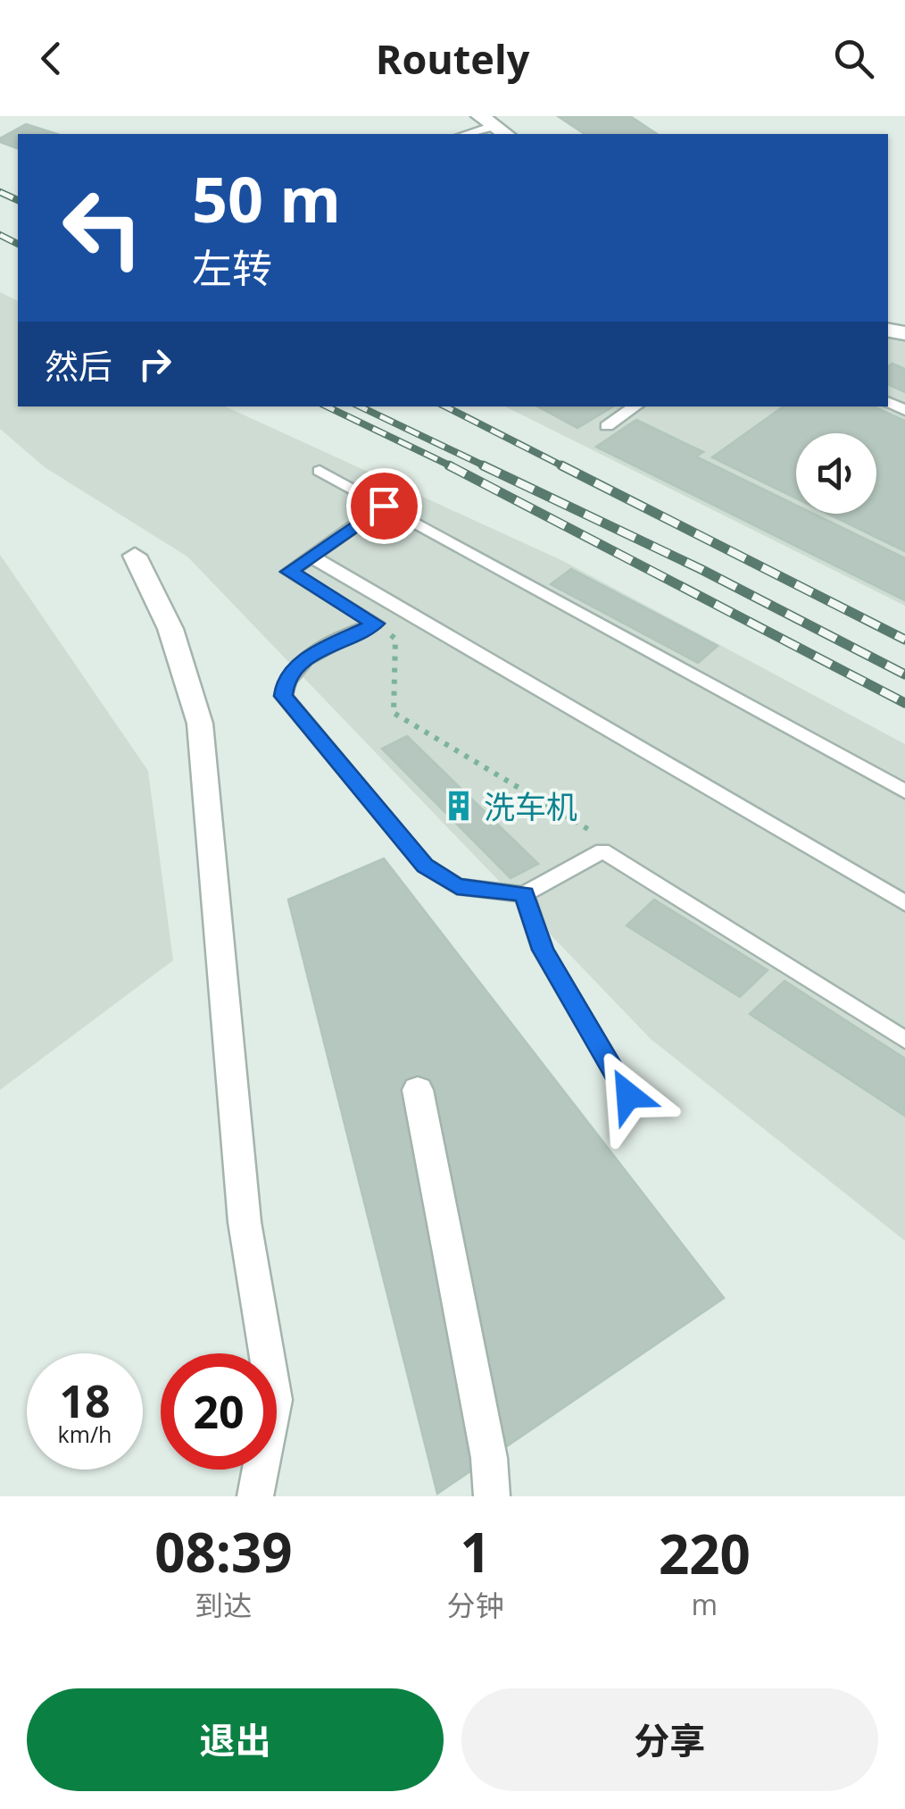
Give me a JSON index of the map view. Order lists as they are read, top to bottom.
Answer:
{
  "places": {
    "building": ["洗车机"]
  },
  "page": {
    "header": "Routely",
    "turn": ["50 m", "左转"],
    "then": "然后",
    "speed": "18 km/h",
    "limit": "20",
    "eta": [
      "08:39",
      "到达",
      "1",
      "分钟",
      "220",
      "m"
    ],
    "buttons": ["退出", "分享"]
  }
}
